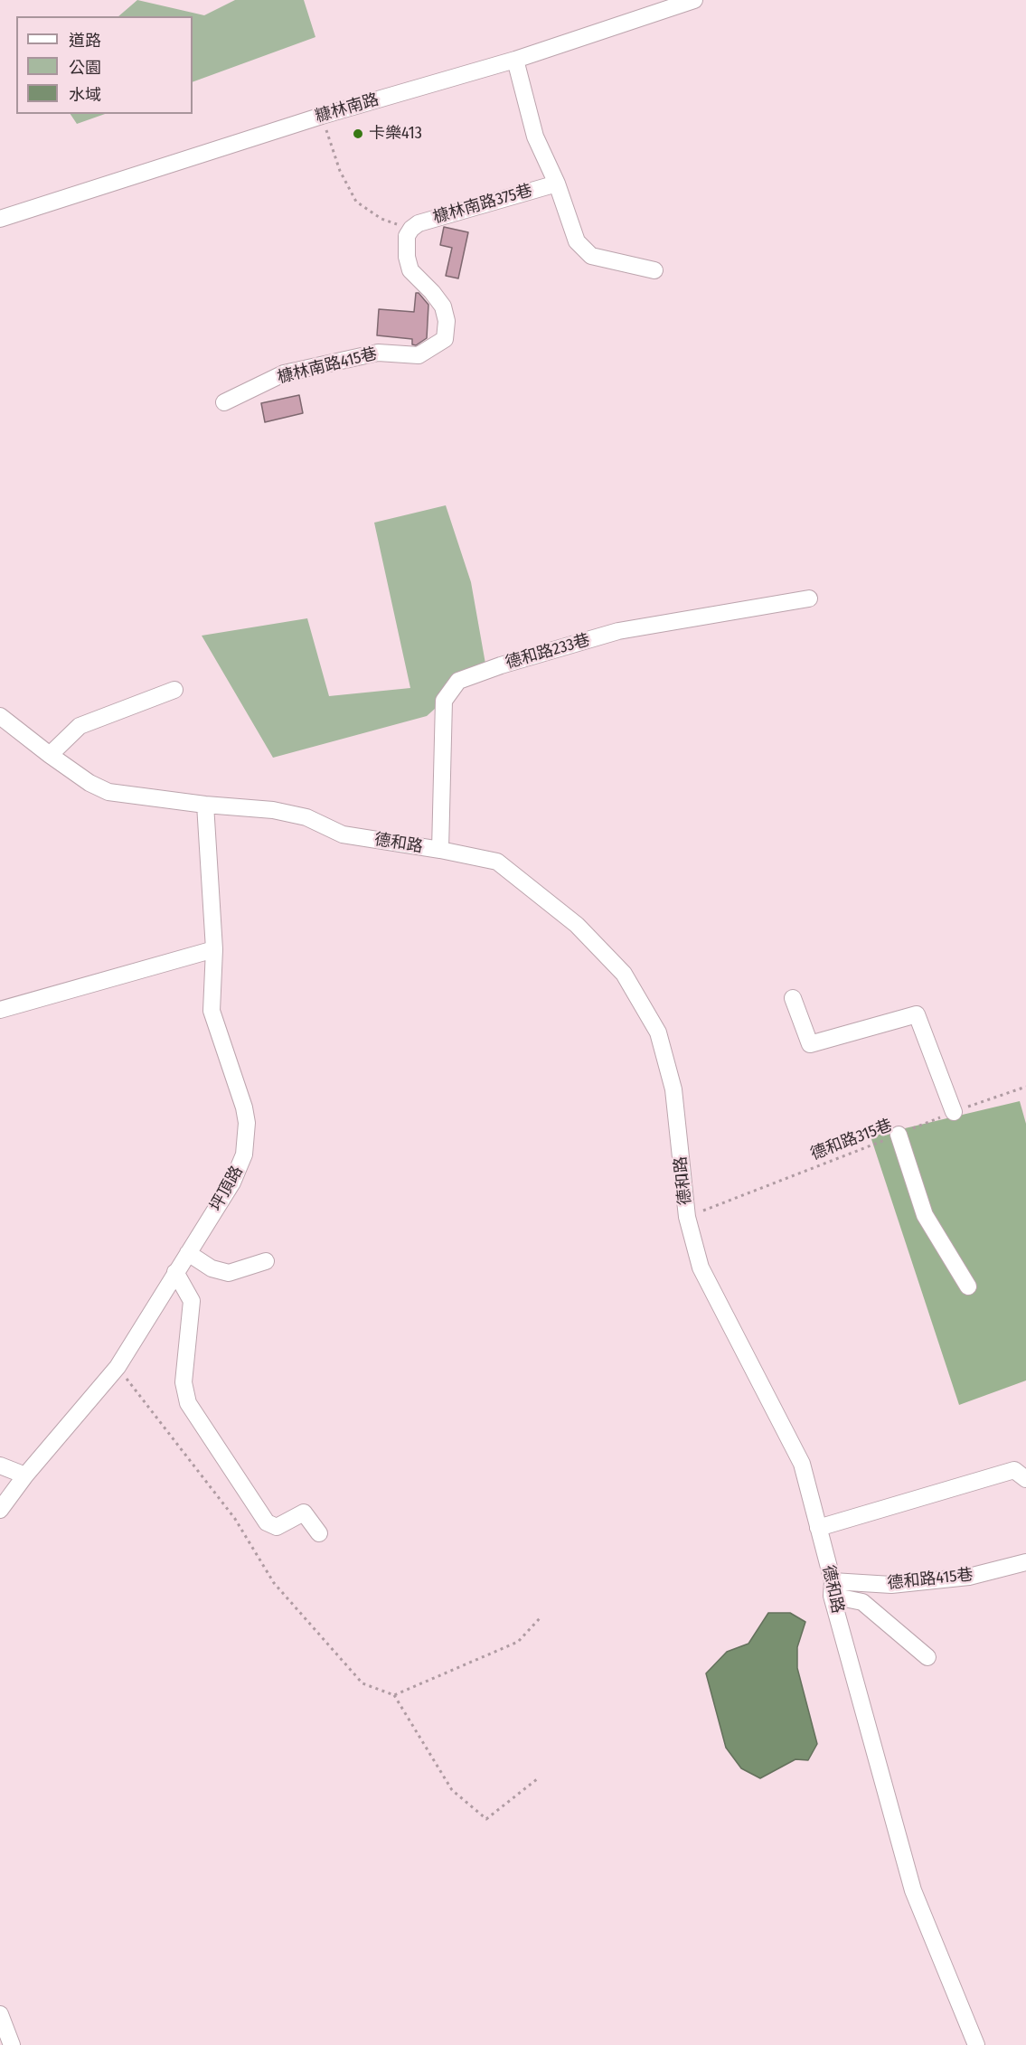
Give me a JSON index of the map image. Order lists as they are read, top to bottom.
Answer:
{
  "streets": {
    "street": [
      "糠林南路",
      "槺林南路375巷",
      "槺林南路415巷",
      "德和路233巷",
      "德和路",
      "坪頂路",
      "德和路415巷"
    ],
    "path": ["德和路315巷"]
  },
  "crossings": [
    ["糠林南路", "槺林南路375巷"],
    ["槺林南路375巷", "槺林南路415巷"],
    ["德和路233巷", "德和路"],
    ["德和路", "德和路315巷"],
    ["德和路", "坪頂路"],
    ["德和路", "德和路415巷"]
  ],
  "places": ["卡樂413"],
  "legend": ["道路", "公園", "水域"]
}
